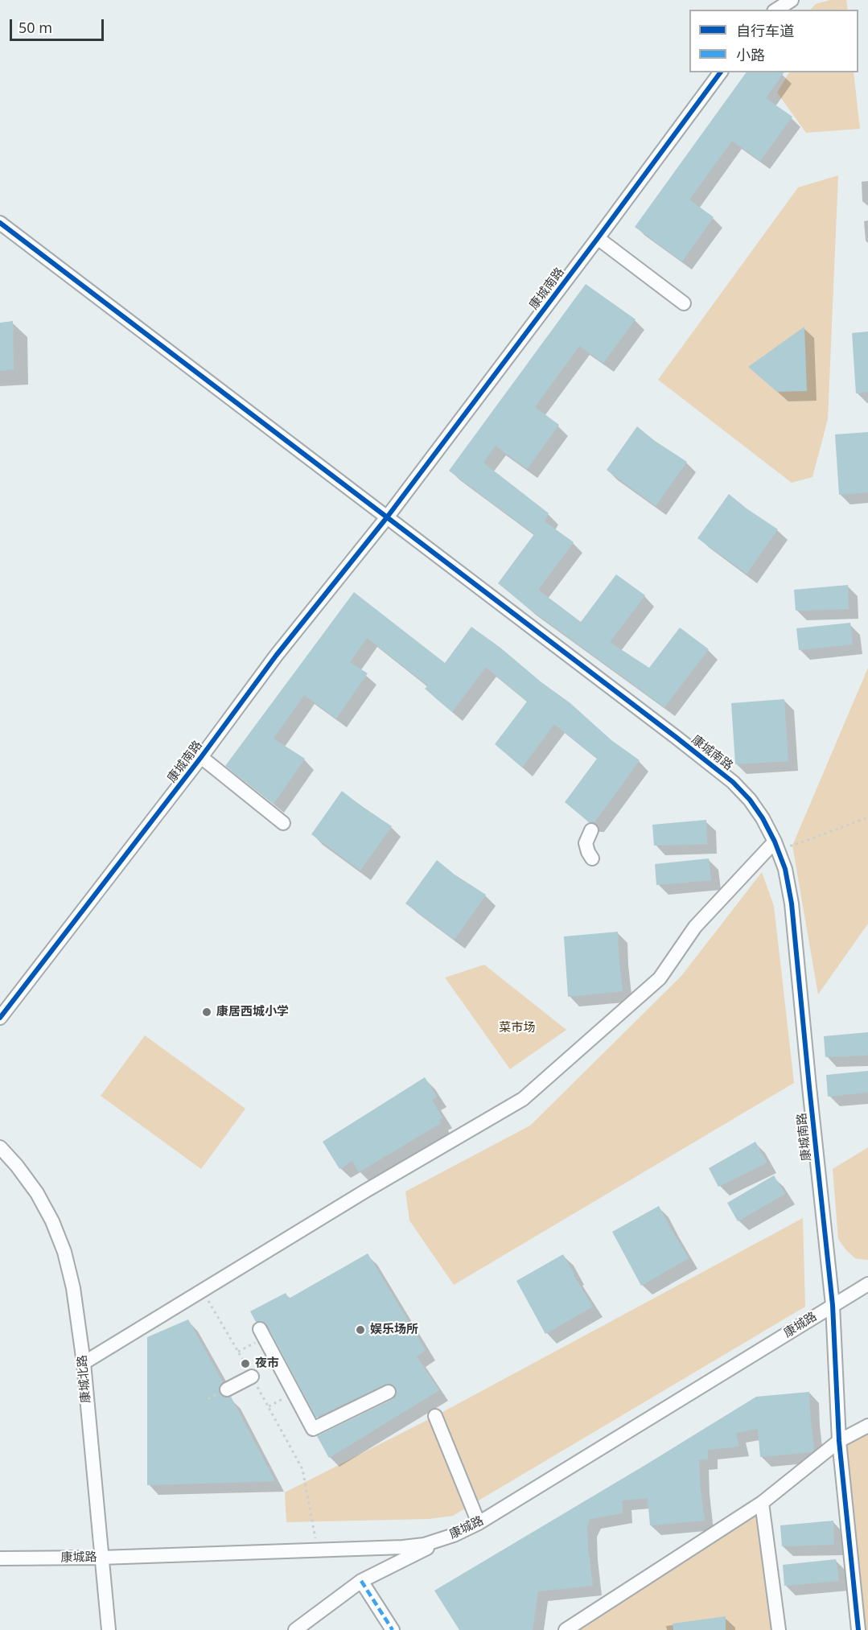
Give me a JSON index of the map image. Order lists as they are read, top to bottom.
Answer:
{
  "streets": {
    "street": ["康城南路", "康城路", "康城北路"]
  },
  "crossings": [
    ["康城南路", "康城路"],
    ["康城路", "康城北路"]
  ],
  "parks": ["菜市场"],
  "places": ["康居西城小学", "娱乐场所", "夜市"],
  "legend": ["自行车道", "小路"],
  "scale_bar": "50 m"
}
